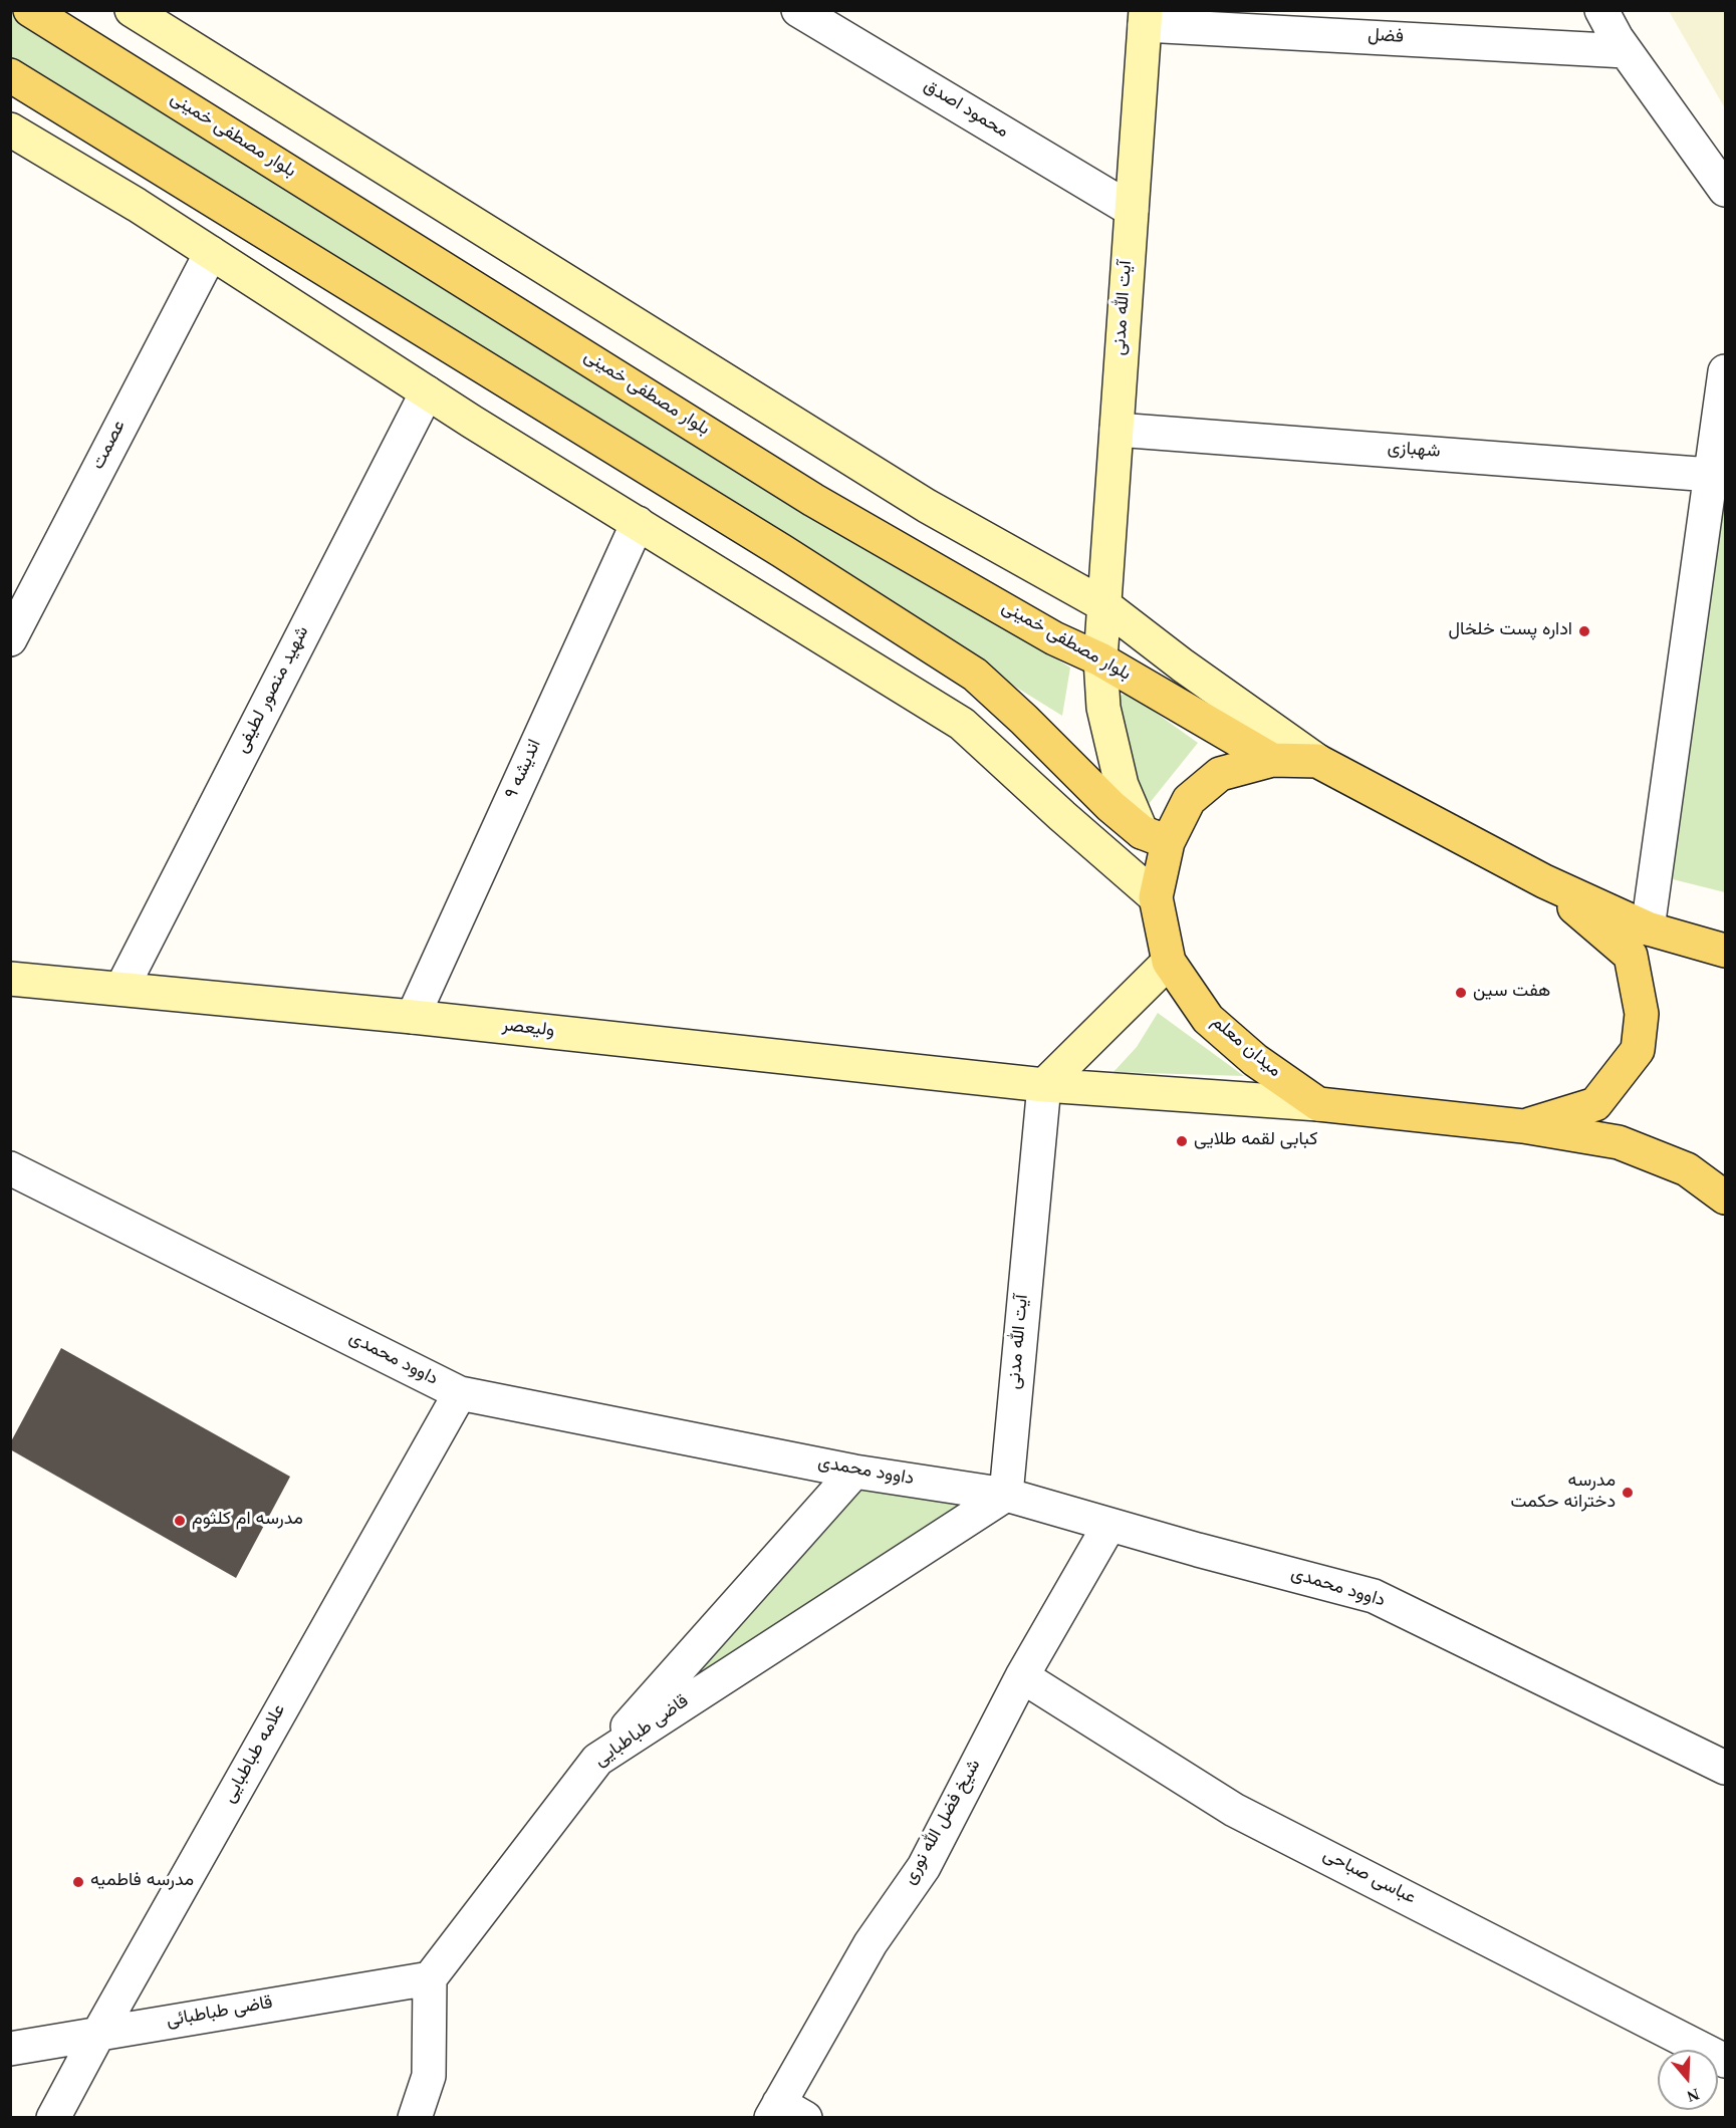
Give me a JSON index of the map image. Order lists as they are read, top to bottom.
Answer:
{
  "streets": {
    "main road": [
      "بلوار مصطفی خمینی",
      "آیت‌ الله مدنی",
      "ولیعصر",
      "میدان معلم"
    ],
    "street": [
      "فضل",
      "محمود اصدق",
      "عصمت",
      "شهبازی",
      "شهید منصور لطیفی",
      "اندیشه ۹",
      "آیت الله مدنی",
      "داوود محمدی",
      "قاضی طباطبایی",
      "علامه طباطبایی",
      "شیخ فضل الله نوری",
      "عباسی صباحی",
      "قاضی طباطبائی"
    ]
  },
  "crossings": [
    ["فضل", "آیت‌ الله مدنی"],
    ["محمود اصدق", "آیت‌ الله مدنی"],
    ["بلوار مصطفی خمینی", "آیت‌ الله مدنی"],
    ["بلوار مصطفی خمینی", "میدان معلم"],
    ["آیت‌ الله مدنی", "شهبازی"],
    ["آیت‌ الله مدنی", "میدان معلم"],
    ["شهید منصور لطیفی", "ولیعصر"],
    ["اندیشه ۹", "ولیعصر"],
    ["ولیعصر", "میدان معلم"],
    ["ولیعصر", "آیت الله مدنی"],
    ["آیت الله مدنی", "داوود محمدی"],
    ["آیت الله مدنی", "قاضی طباطبایی"],
    ["داوود محمدی", "قاضی طباطبایی"],
    ["داوود محمدی", "علامه طباطبایی"],
    ["داوود محمدی", "شیخ فضل الله نوری"],
    ["قاضی طباطبایی", "قاضی طباطبائی"],
    ["علامه طباطبایی", "قاضی طباطبائی"],
    ["شیخ فضل الله نوری", "عباسی صباحی"]
  ],
  "places": [
    "اداره پست خلخال",
    "هفت سین",
    "کبابی لقمه طلایی",
    "مدرسه دخترانه حکمت",
    "مدرسه ام کلثوم",
    "مدرسه فاطمیه"
  ],
  "north": "bottom"
}
